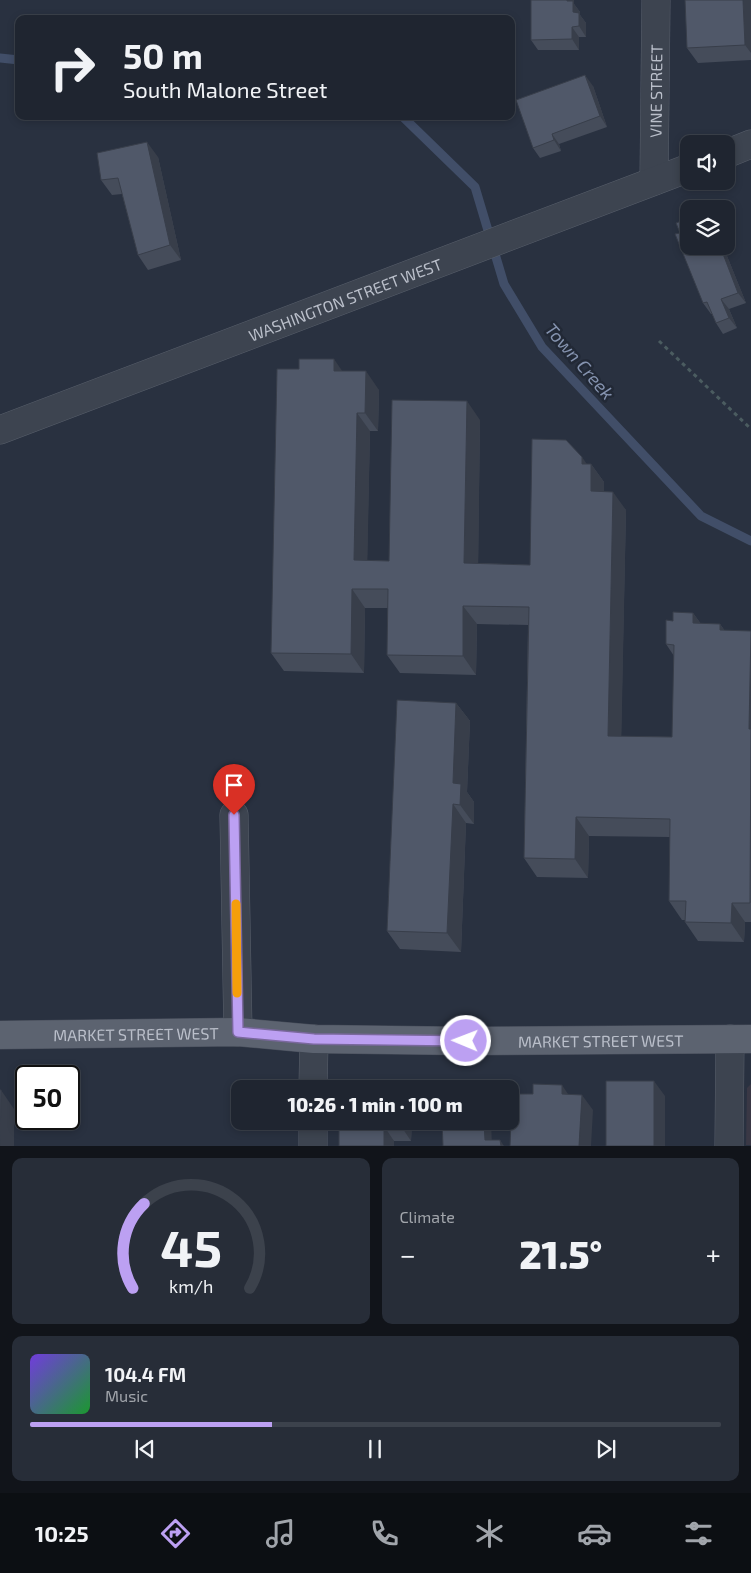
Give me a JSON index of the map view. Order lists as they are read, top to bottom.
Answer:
{
  "streets": {
    "main road": ["MARKET STREET WEST"],
    "street": ["VINE STREET", "WASHINGTON STREET WEST"]
  },
  "crossings": [
    ["VINE STREET", "WASHINGTON STREET WEST"]
  ],
  "water": ["Town Creek"],
  "page": {
    "turn": ["50 m", "South Malone Street"],
    "limit": "50",
    "trip": "10:26 · 1 min · 100 m",
    "tile": "Climate",
    "heat": ["−", "21.5°", "+"],
    "song": ["104.4 FM", "Music"],
    "tabs": "10:25",
    "gauge": ["45", "km/h"]
  }
}
